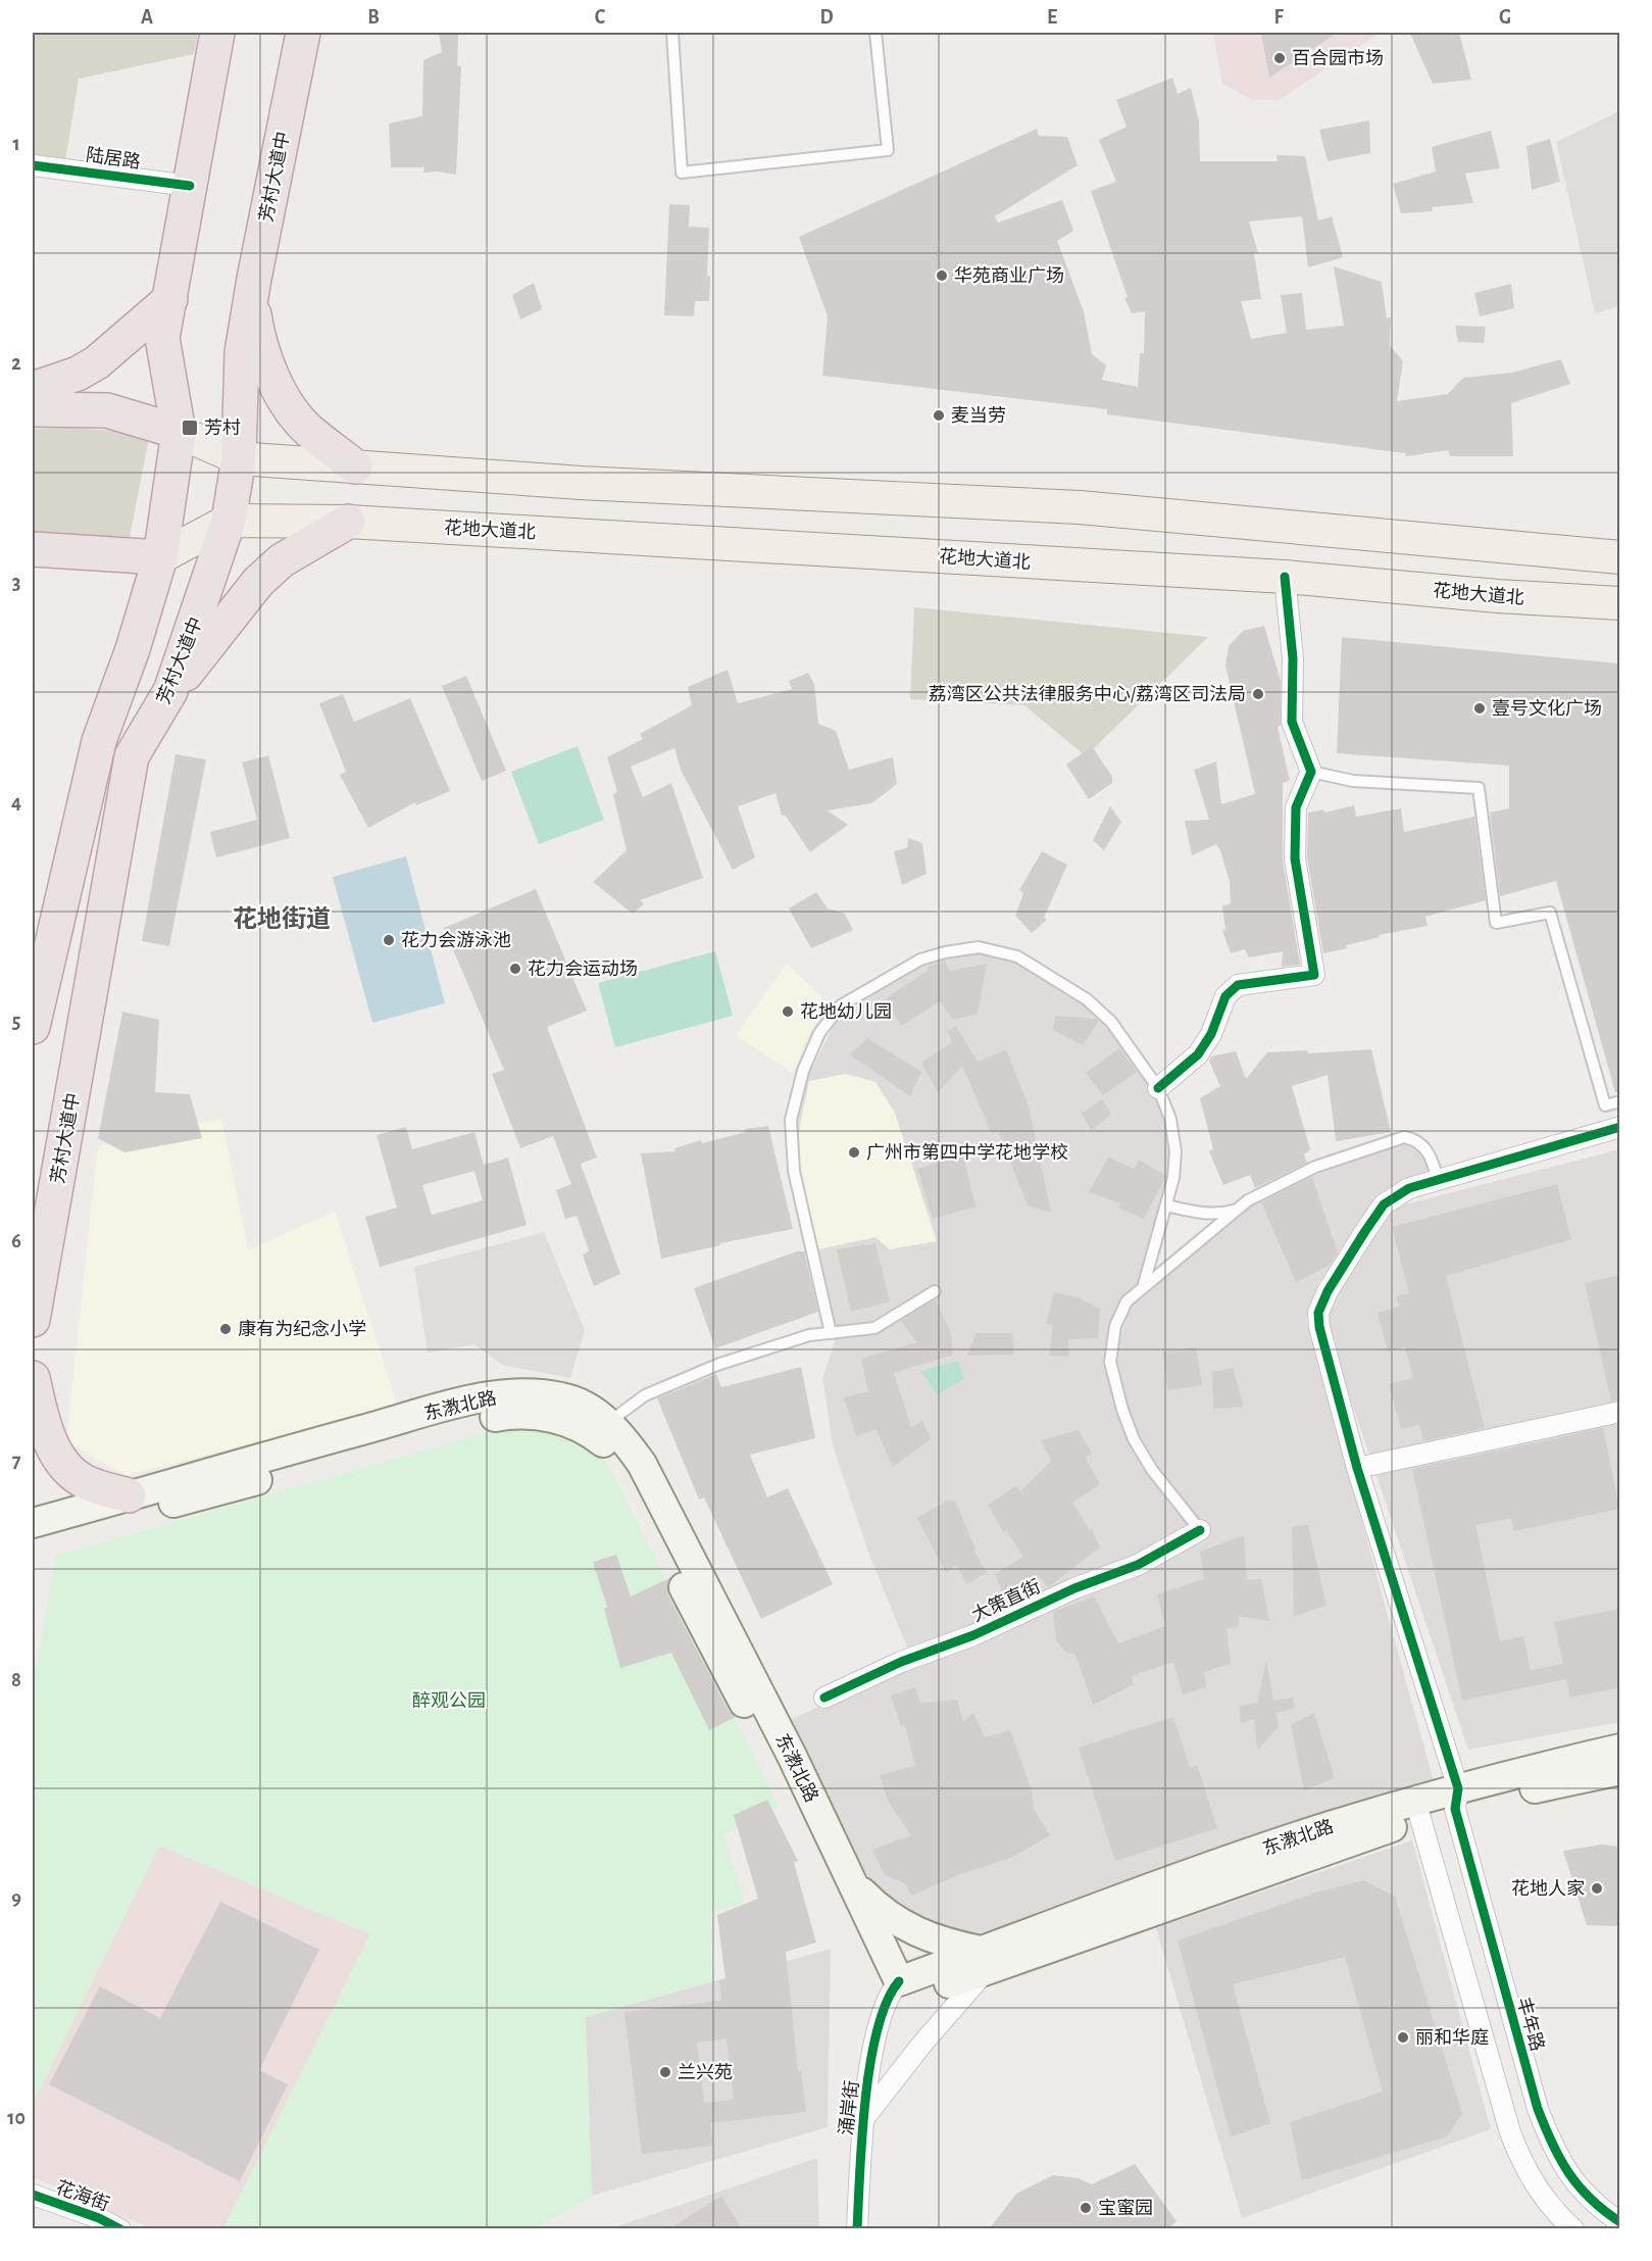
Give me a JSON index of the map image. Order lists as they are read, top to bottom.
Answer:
{
  "streets": {
    "highway": ["芳村大道中"],
    "main road": ["花地大道北", "东漖北路"],
    "street": [
      "陆居路",
      "大策直街",
      "丰年路",
      "涌岸街",
      "花海街"
    ]
  },
  "crossings": [
    ["芳村大道中", "花地大道北"],
    ["东漖北路", "丰年路"],
    ["东漖北路", "涌岸街"]
  ],
  "districts": ["花地街道"],
  "parks": ["醉观公园"],
  "places": {
    "other": [
      "百合园市场",
      "华苑商业广场",
      "麦当劳",
      "荔湾区公共法律服务中心/荔湾区司法局",
      "壹号文化广场",
      "花力会游泳池",
      "花力会运动场",
      "花地幼儿园",
      "广州市第四中学花地学校",
      "康有为纪念小学",
      "花地人家",
      "丽和华庭",
      "兰兴苑",
      "宝蜜园"
    ],
    "transit": ["芳村"]
  },
  "grid": {
    "columns": [
      "A",
      "B",
      "C",
      "D",
      "E",
      "F",
      "G"
    ],
    "rows": [
      "1",
      "2",
      "3",
      "4",
      "5",
      "6",
      "7",
      "8",
      "9",
      "10"
    ]
  }
}
